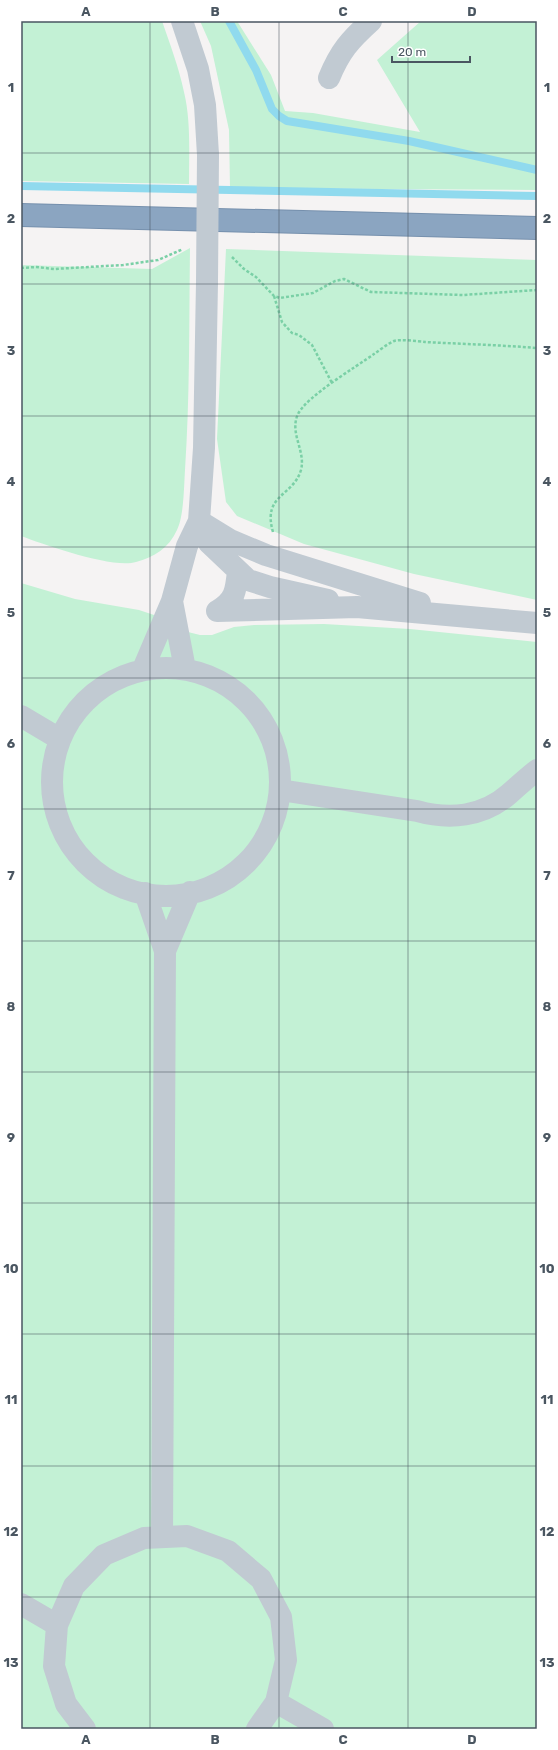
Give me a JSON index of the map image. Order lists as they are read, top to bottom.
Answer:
{
  "scale_bar": "20 m",
  "grid": {
    "columns": [
      "A",
      "B",
      "C",
      "D"
    ],
    "rows": [
      "1",
      "2",
      "3",
      "4",
      "5",
      "6",
      "7",
      "8",
      "9",
      "10",
      "11",
      "12",
      "13"
    ]
  }
}
